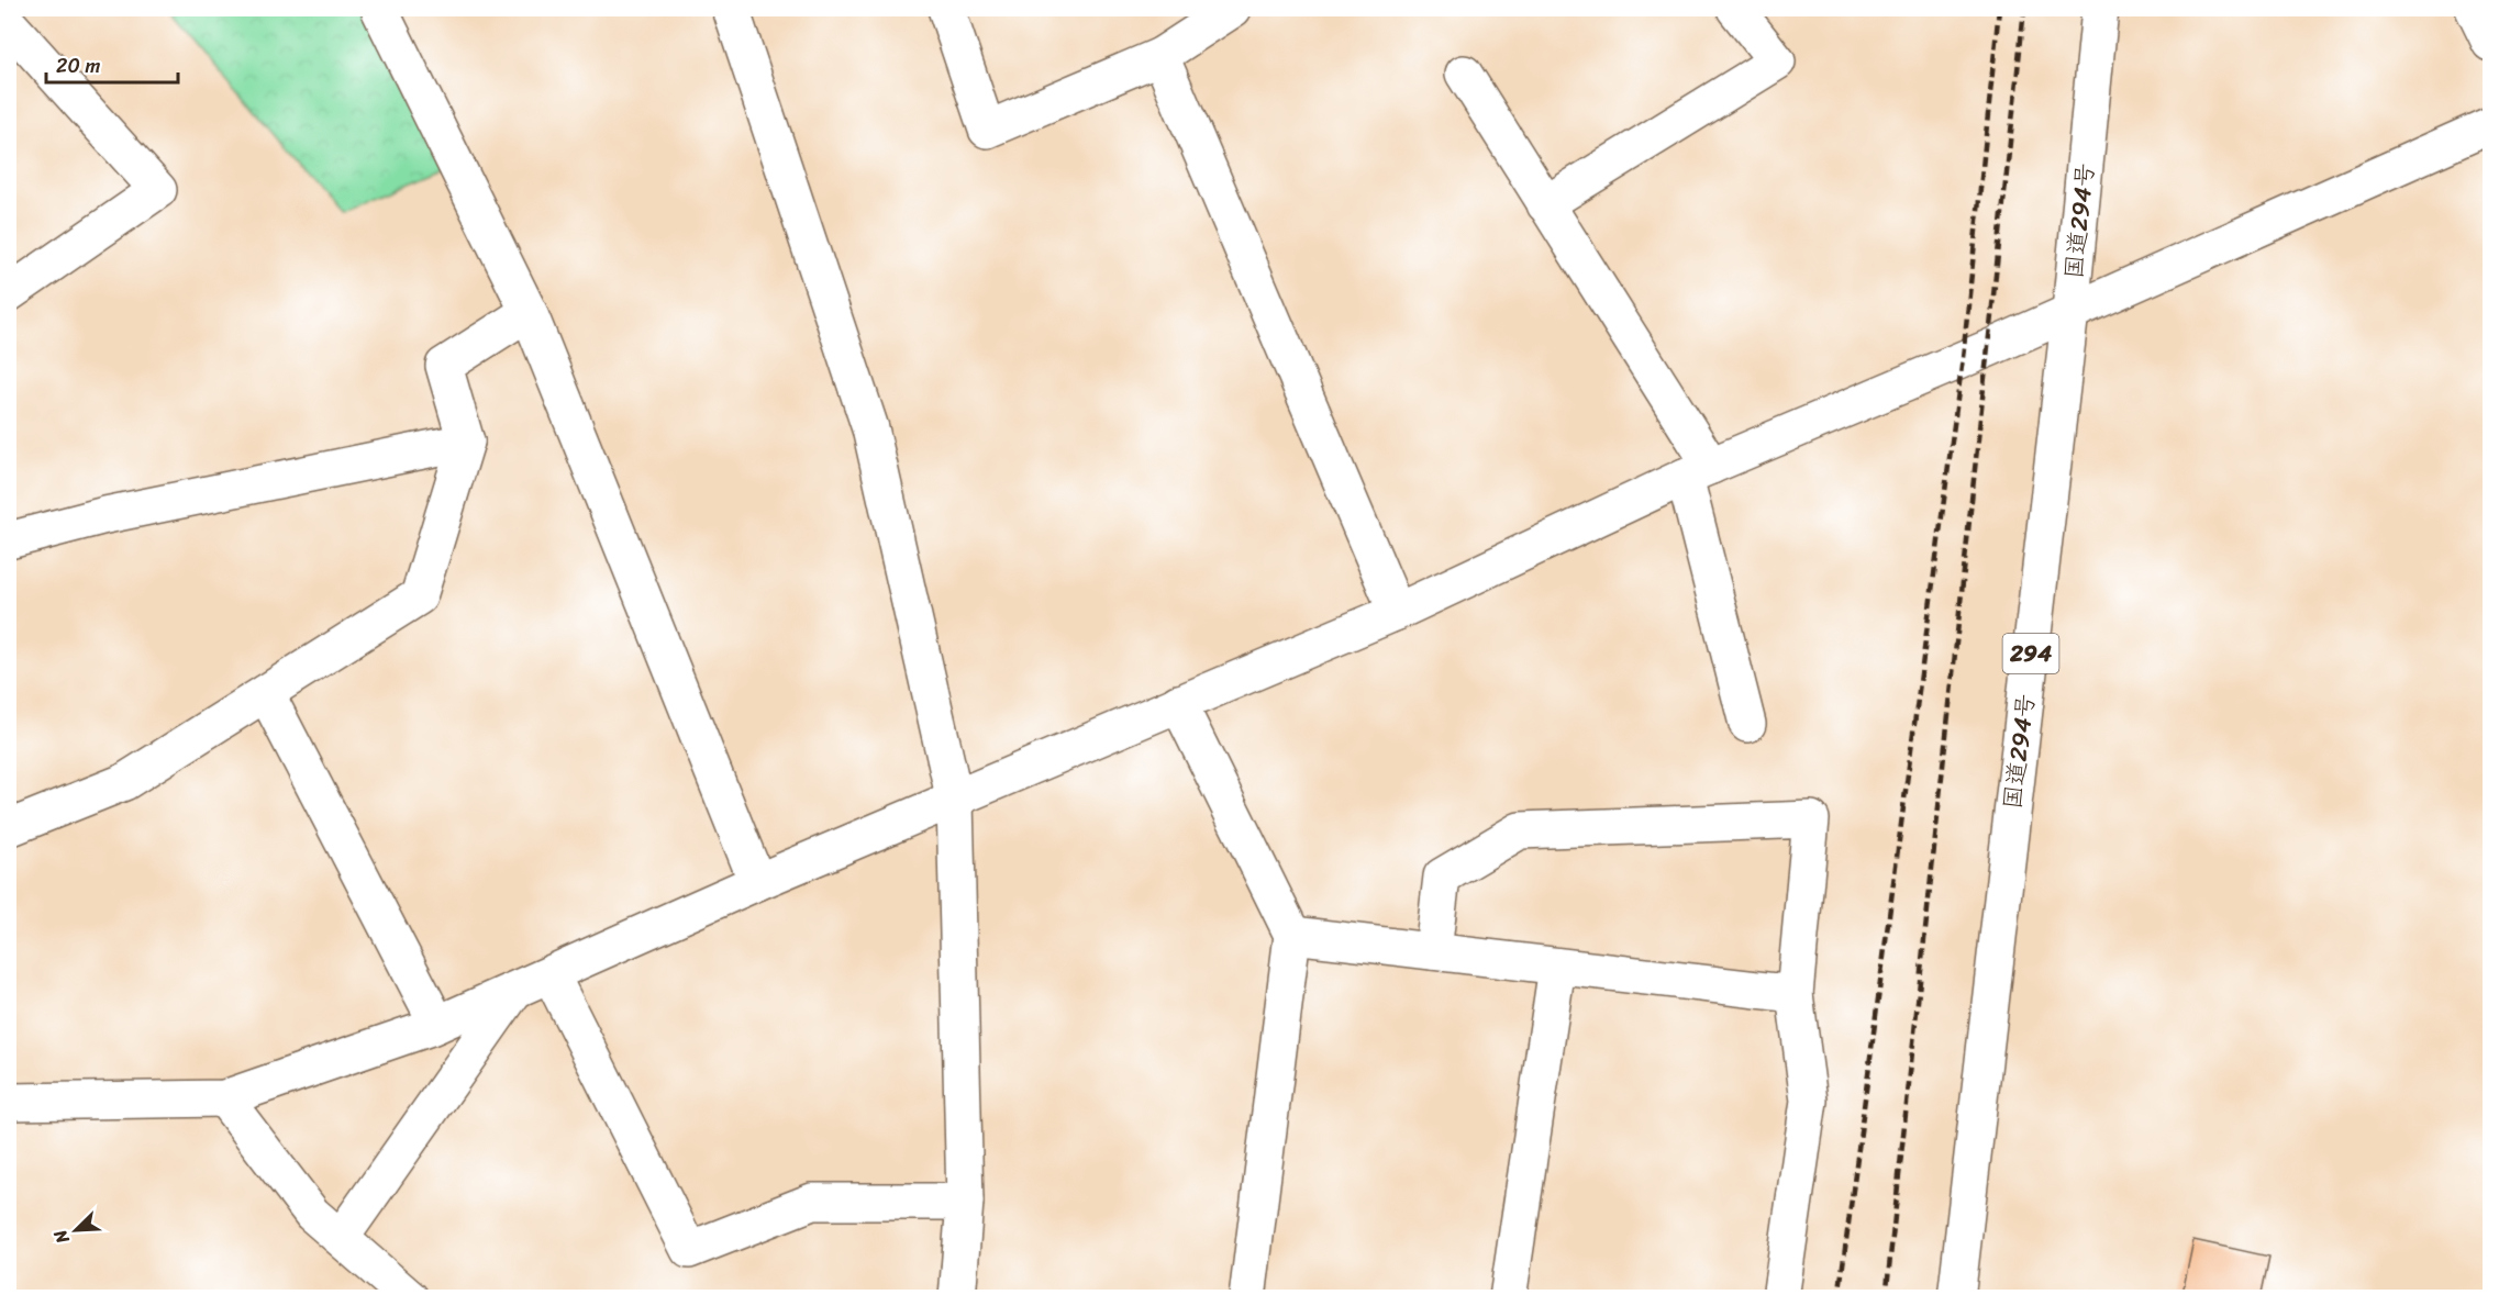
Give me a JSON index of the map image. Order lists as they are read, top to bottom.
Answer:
{
  "streets": {
    "main road": ["国道294号", "294"]
  },
  "scale_bar": "20 m",
  "north": "bottom left"
}
